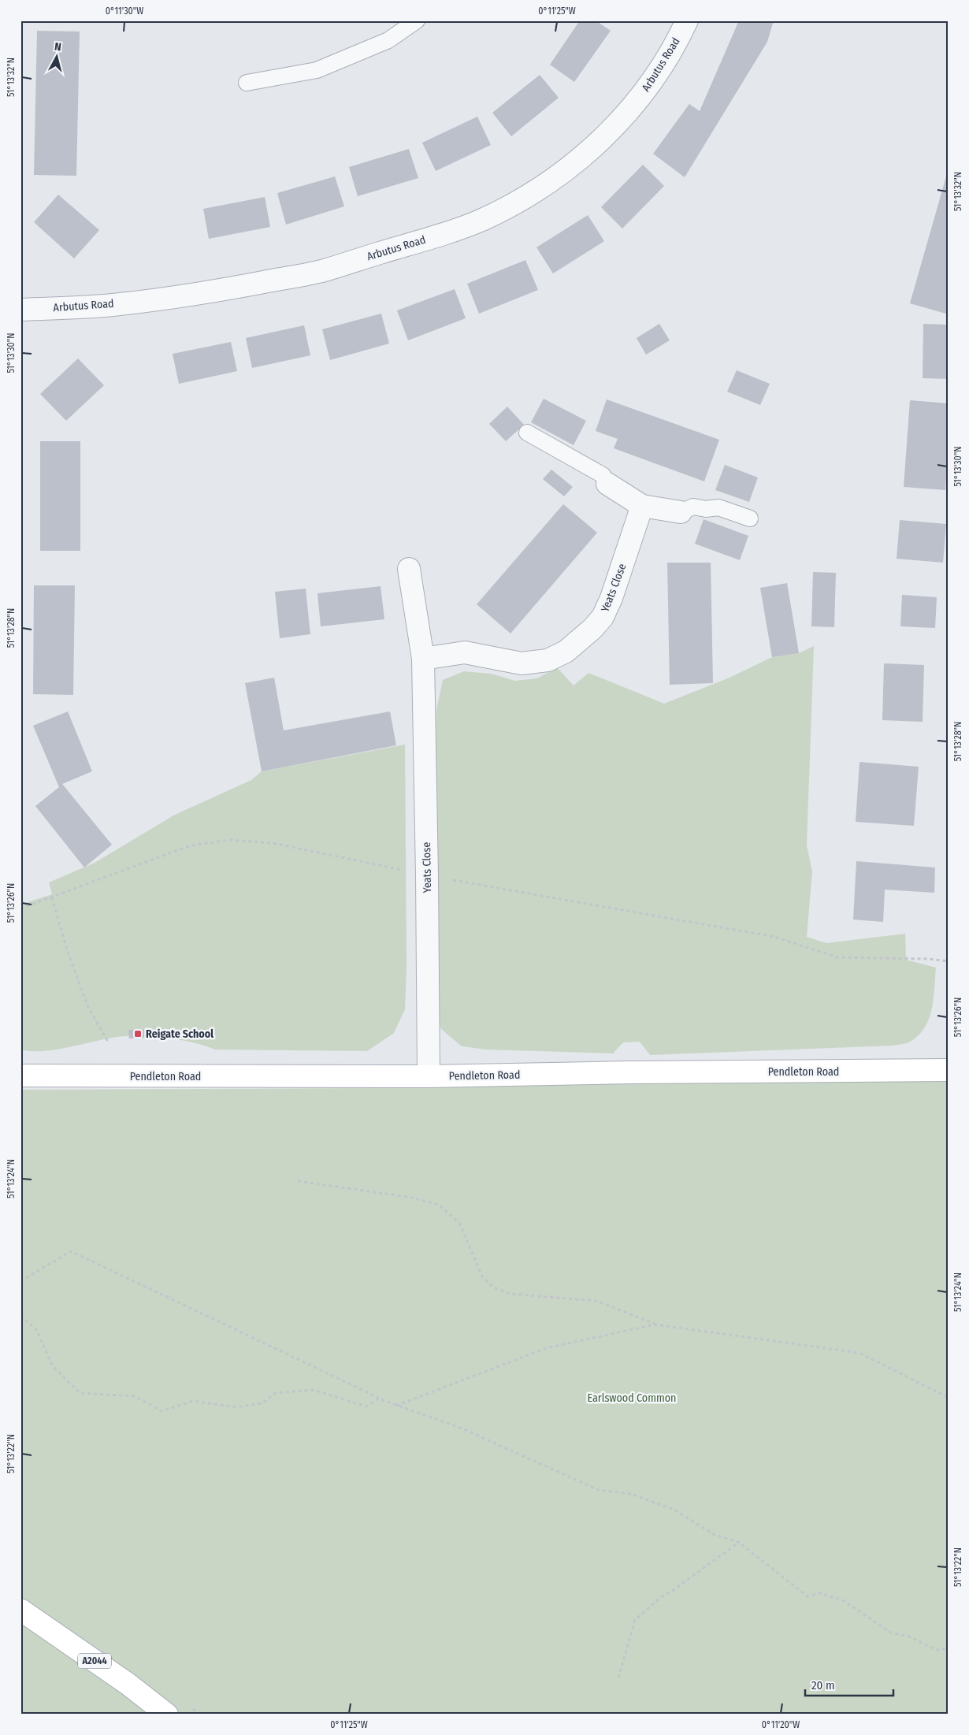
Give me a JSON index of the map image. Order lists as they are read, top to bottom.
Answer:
{
  "streets": {
    "street": [
      "Arbutus Road",
      "Yeats Close",
      "Pendleton Road",
      "A2044"
    ]
  },
  "crossings": [
    ["Yeats Close", "Pendleton Road"]
  ],
  "parks": ["Earlswood Common"],
  "places": {
    "transit": ["Reigate School"]
  },
  "scale_bar": "20 m",
  "north": "top",
  "coordinates": [
    "0°11'30\"W",
    "0°11'25\"W",
    "51°13'32\"N",
    "51°13'30\"N",
    "51°13'28\"N",
    "51°13'26\"N",
    "51°13'24\"N",
    "51°13'22\"N",
    "0°11'20\"W"
  ]
}
